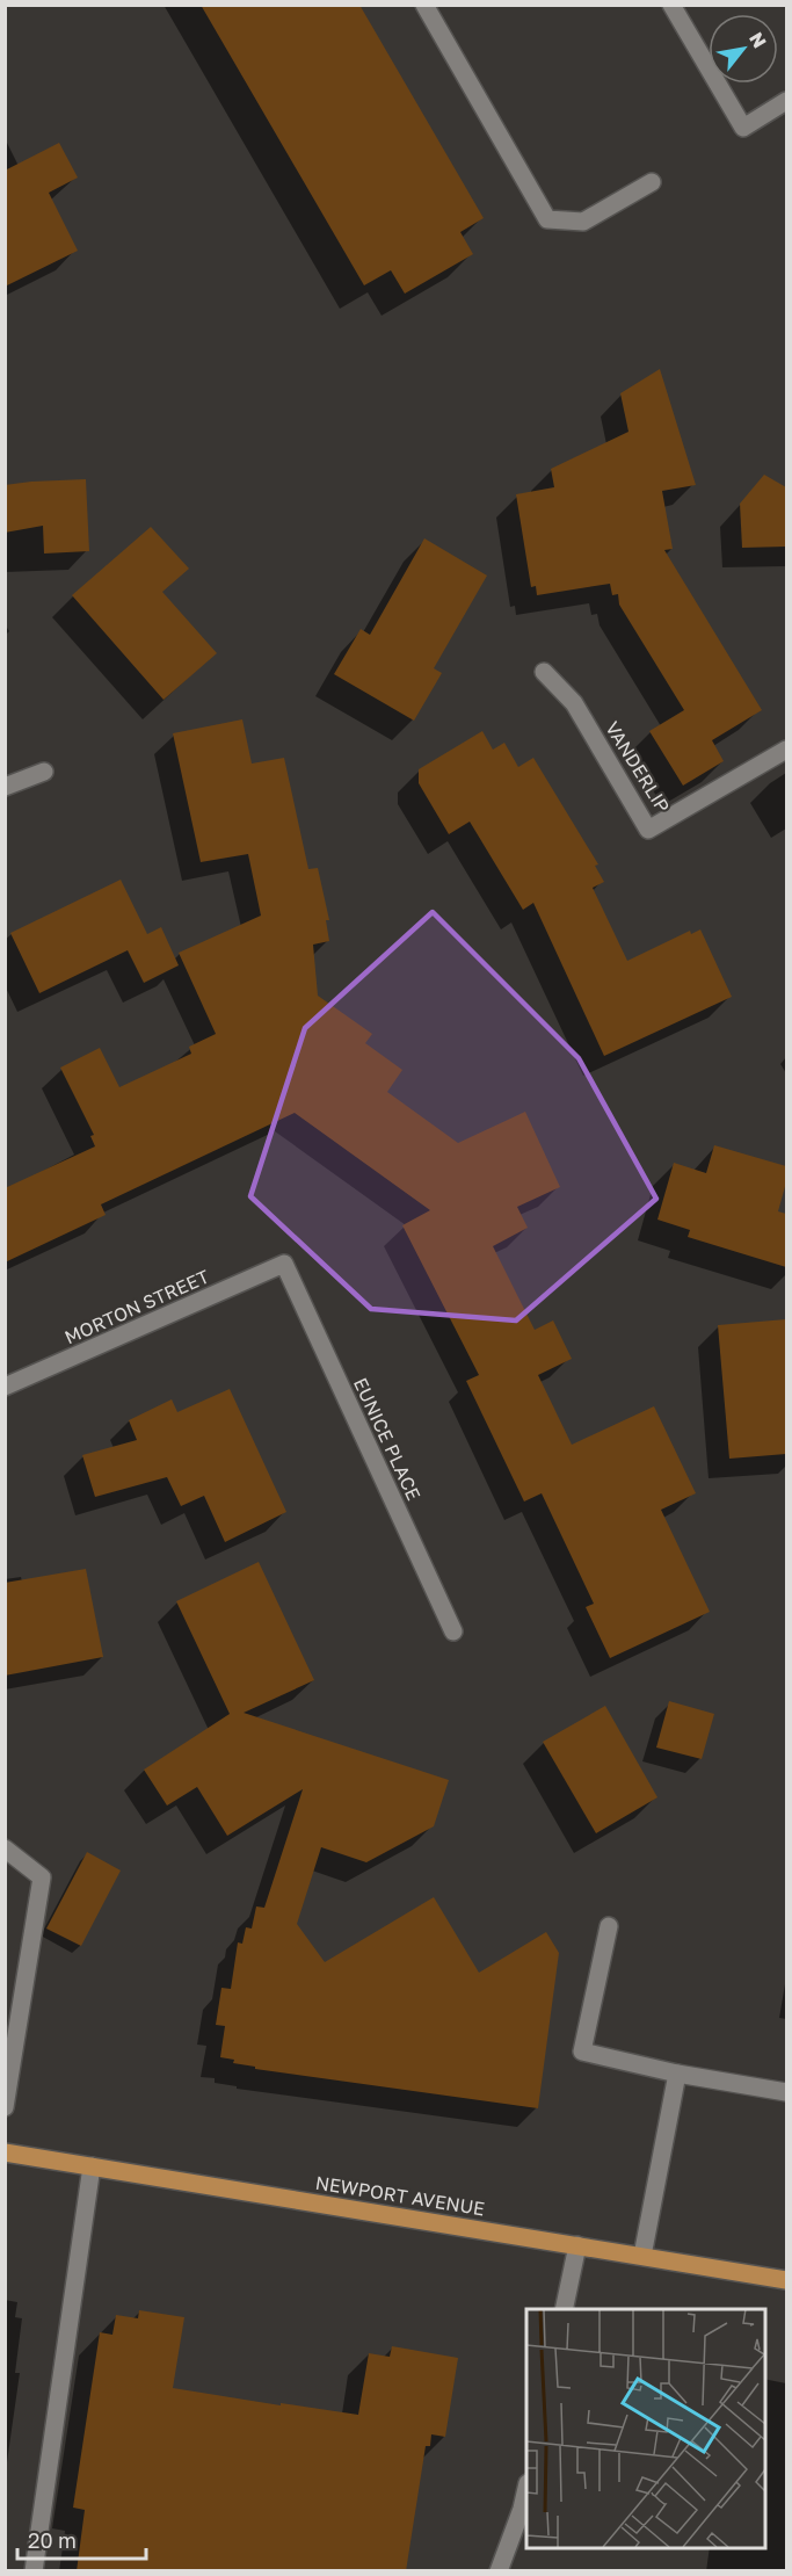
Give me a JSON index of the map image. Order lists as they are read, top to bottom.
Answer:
{
  "streets": {
    "main road": ["NEWPORT AVENUE"],
    "street": ["VANDERLIP", "MORTON STREET", "EUNICE PLACE"]
  },
  "crossings": [
    ["MORTON STREET", "EUNICE PLACE"]
  ],
  "scale_bar": "20 m",
  "north": "top right"
}
